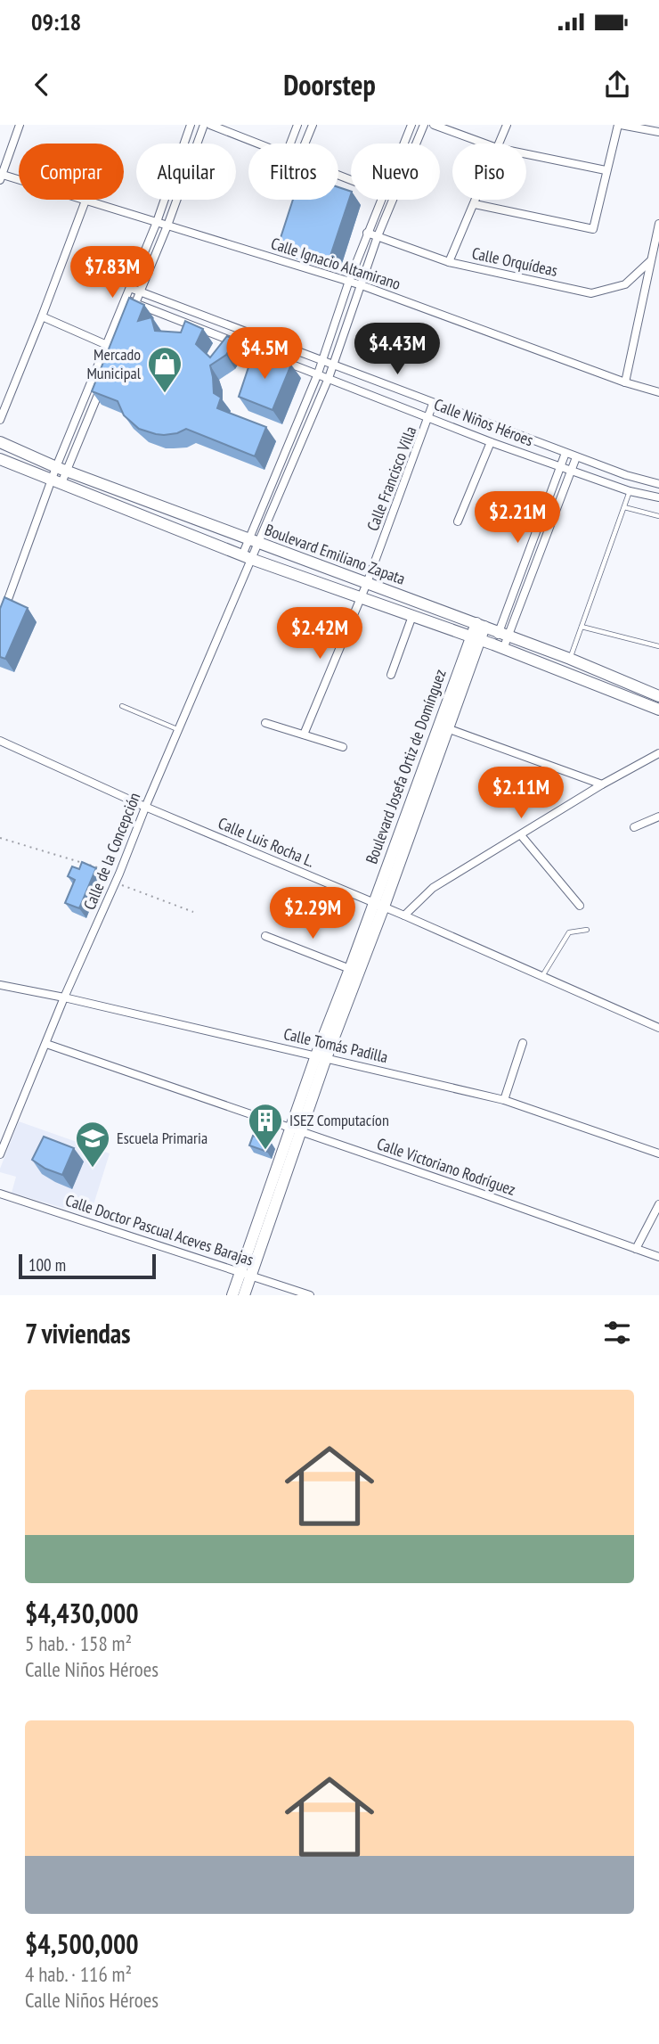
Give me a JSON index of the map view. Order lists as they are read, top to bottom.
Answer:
{
  "streets": {
    "street": [
      "Calle Orquídeas",
      "Calle Ignacio Altamirano",
      "Calle Niños Héroes",
      "Calle Francisco Villa",
      "Boulevard Emiliano Zapata",
      "Boulevard Josefa Ortiz de Domínguez",
      "Calle Luis Rocha L.",
      "Calle de la Concepción",
      "Calle Tomás Padilla",
      "Calle Victoriano Rodríguez",
      "Calle Doctor Pascual Aceves Barajas"
    ]
  },
  "crossings": [
    ["Calle Niños Héroes", "Calle Francisco Villa"],
    ["Calle Francisco Villa", "Boulevard Emiliano Zapata"],
    ["Boulevard Emiliano Zapata", "Boulevard Josefa Ortiz de Domínguez"],
    ["Boulevard Emiliano Zapata", "Calle de la Concepción"],
    ["Boulevard Josefa Ortiz de Domínguez", "Calle Luis Rocha L."],
    ["Boulevard Josefa Ortiz de Domínguez", "Calle Tomás Padilla"],
    ["Boulevard Josefa Ortiz de Domínguez", "Calle Victoriano Rodríguez"],
    ["Boulevard Josefa Ortiz de Domínguez", "Calle Doctor Pascual Aceves Barajas"],
    ["Calle Luis Rocha L.", "Calle de la Concepción"],
    ["Calle de la Concepción", "Calle Tomás Padilla"],
    ["Calle de la Concepción", "Calle Victoriano Rodríguez"]
  ],
  "places": {
    "shop": ["Mercado Municipal"],
    "building": ["ISEZ Computacíon"],
    "school or university": ["Escuela Primaria"]
  },
  "scale_bar": "100 m",
  "page": {
    "status": "09:18",
    "header": "Doorstep",
    "chip": [
      "Comprar",
      "Alquilar",
      "Filtros",
      "Nuevo",
      "Piso"
    ],
    "price": [
      "$7.83M",
      "$4.43M",
      "$4.5M",
      "$2.21M",
      "$2.42M",
      "$2.11M",
      "$2.29M"
    ],
    "scale": "100 m",
    "heading": "7 viviendas",
    "list": [
      {
        "name": "$4,430,000",
        "note": "5 hab. · 158 m² · Calle Niños Héroes"
      },
      {
        "name": "$4,500,000",
        "note": "4 hab. · 116 m² · Calle Niños Héroes"
      }
    ]
  }
}
